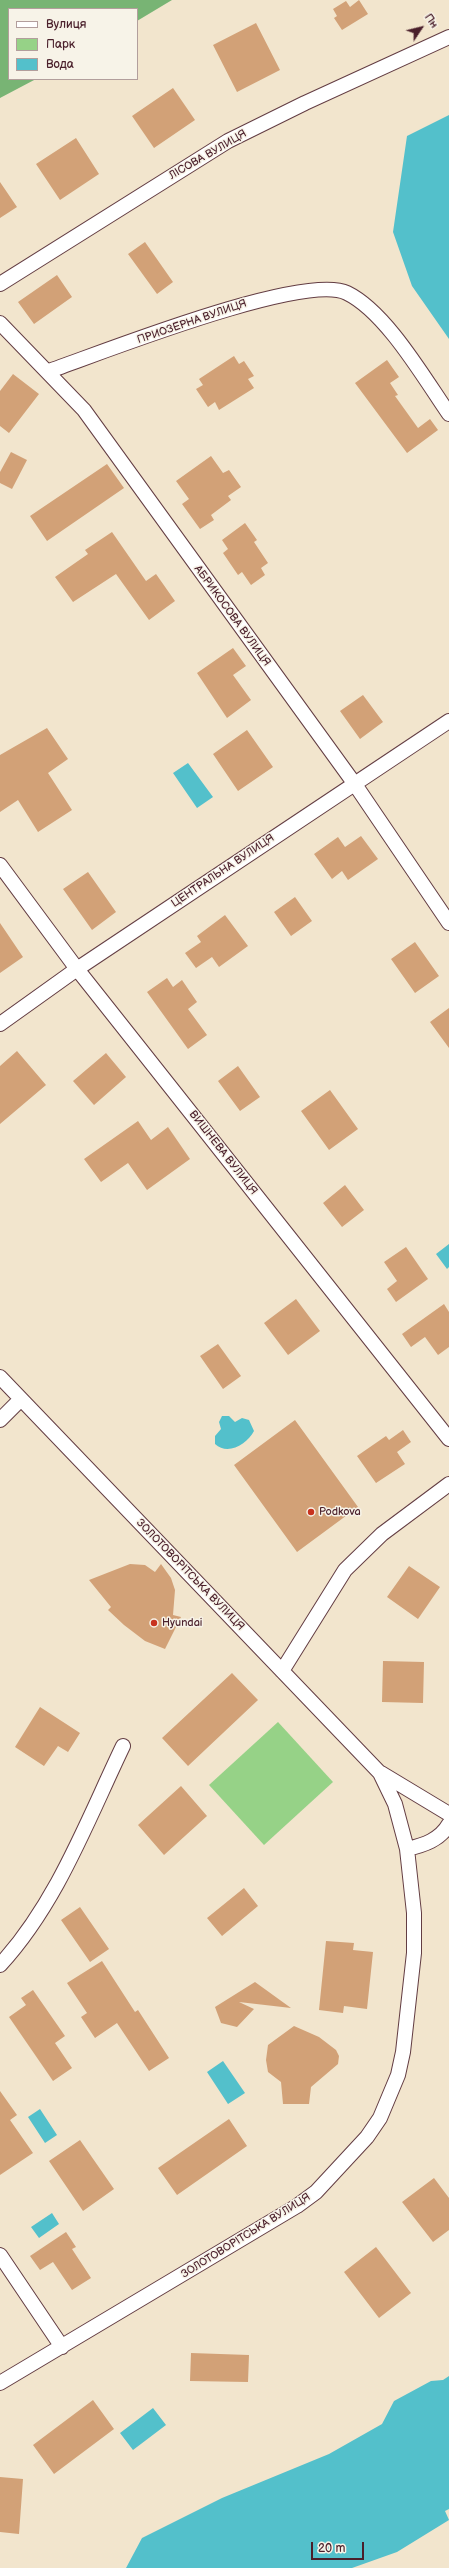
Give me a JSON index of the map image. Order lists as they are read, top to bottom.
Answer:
{
  "streets": {
    "street": [
      "ЛІСОВА ВУЛИЦЯ",
      "ПРИОЗЕРНА ВУЛИЦЯ",
      "АБРИКОСОВА ВУЛИЦЯ",
      "ЦЕНТРАЛЬНА ВУЛИЦЯ",
      "ВИШНЕВА ВУЛИЦЯ",
      "ЗОЛОТОВОРІТСЬКА ВУЛИЦЯ"
    ]
  },
  "crossings": [
    ["ПРИОЗЕРНА ВУЛИЦЯ", "АБРИКОСОВА ВУЛИЦЯ"],
    ["АБРИКОСОВА ВУЛИЦЯ", "ЦЕНТРАЛЬНА ВУЛИЦЯ"],
    ["ЦЕНТРАЛЬНА ВУЛИЦЯ", "ВИШНЕВА ВУЛИЦЯ"]
  ],
  "places": ["Podkova", "Hyundai"],
  "legend": ["Вулиця", "Парк", "Вода"],
  "scale_bar": "20 m",
  "north": "top right"
}
